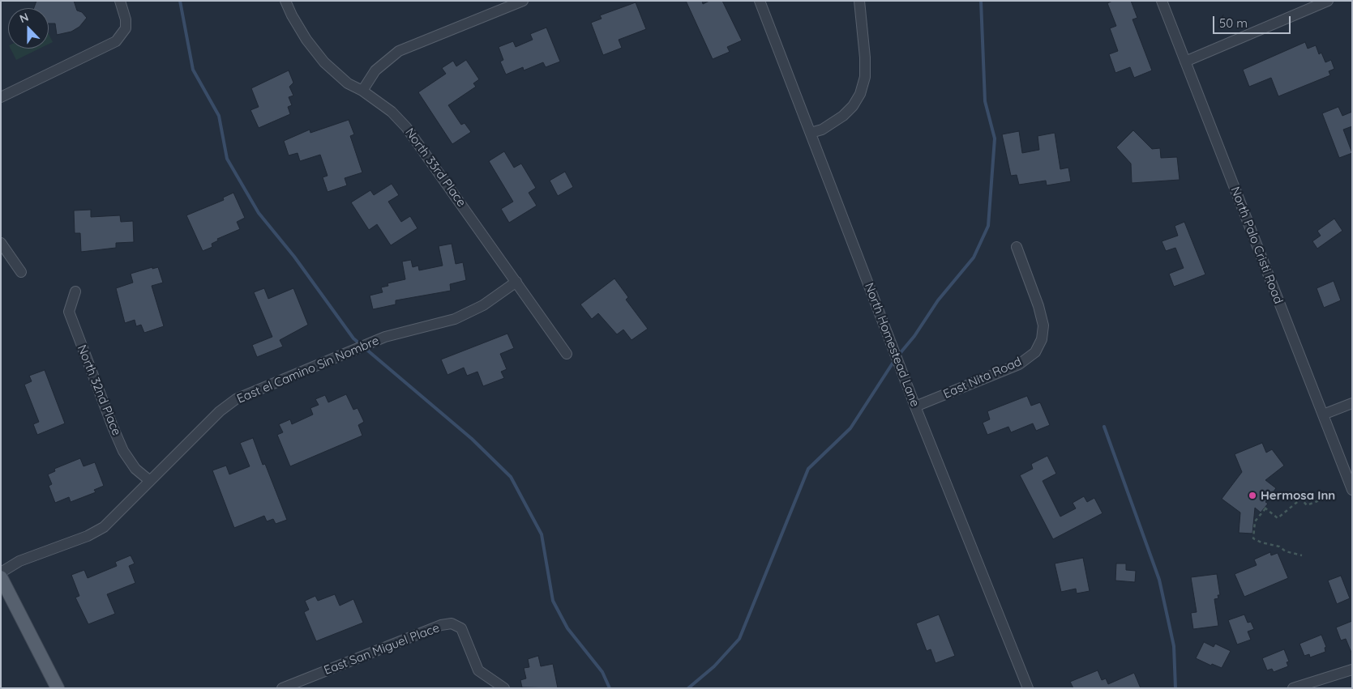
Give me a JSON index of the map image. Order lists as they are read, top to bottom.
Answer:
{
  "streets": {
    "street": [
      "North 33rd Place",
      "North Palo Cristi Road",
      "North Homestead Lane",
      "East el Camino Sin Nombre",
      "East Nita Road",
      "North 32nd Place",
      "East San Miguel Place"
    ]
  },
  "crossings": [
    ["North 33rd Place", "East el Camino Sin Nombre"],
    ["North Homestead Lane", "East Nita Road"],
    ["East el Camino Sin Nombre", "North 32nd Place"]
  ],
  "places": ["Hermosa Inn"],
  "scale_bar": "50 m",
  "north": "top"
}
